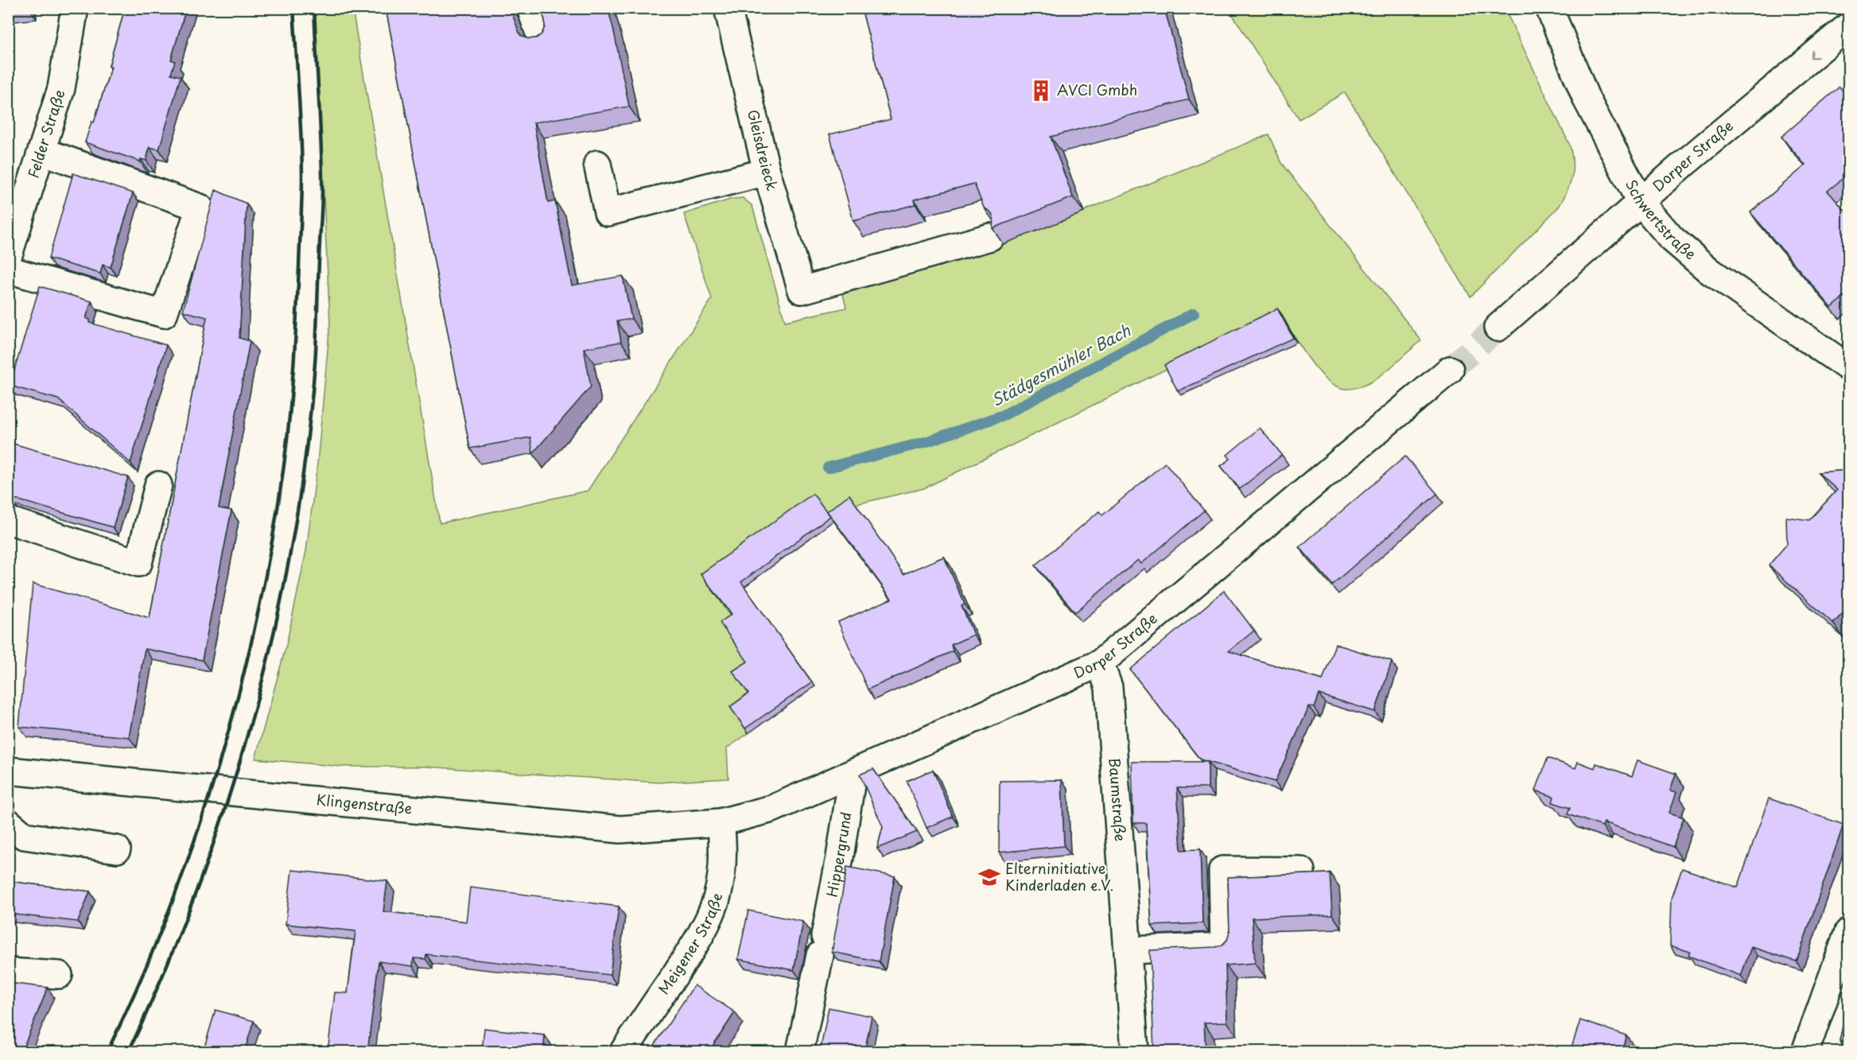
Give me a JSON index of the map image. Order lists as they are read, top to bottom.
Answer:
{
  "streets": {
    "street": [
      "Felder Straße",
      "Gleisdreieck",
      "Dorper Straße",
      "Schwertstraße",
      "Baumstraße",
      "Klingenstraße",
      "Hippergrund",
      "Meigener Straße"
    ]
  },
  "crossings": [
    ["Dorper Straße", "Schwertstraße"],
    ["Dorper Straße", "Baumstraße"],
    ["Dorper Straße", "Klingenstraße"],
    ["Dorper Straße", "Hippergrund"],
    ["Dorper Straße", "Meigener Straße"],
    ["Klingenstraße", "Meigener Straße"]
  ],
  "water": ["Städgesmühler Bach"],
  "places": {
    "building": ["AVCI Gmbh"],
    "school or university": ["Elterninitiative Kinderladen e.V."]
  }
}
